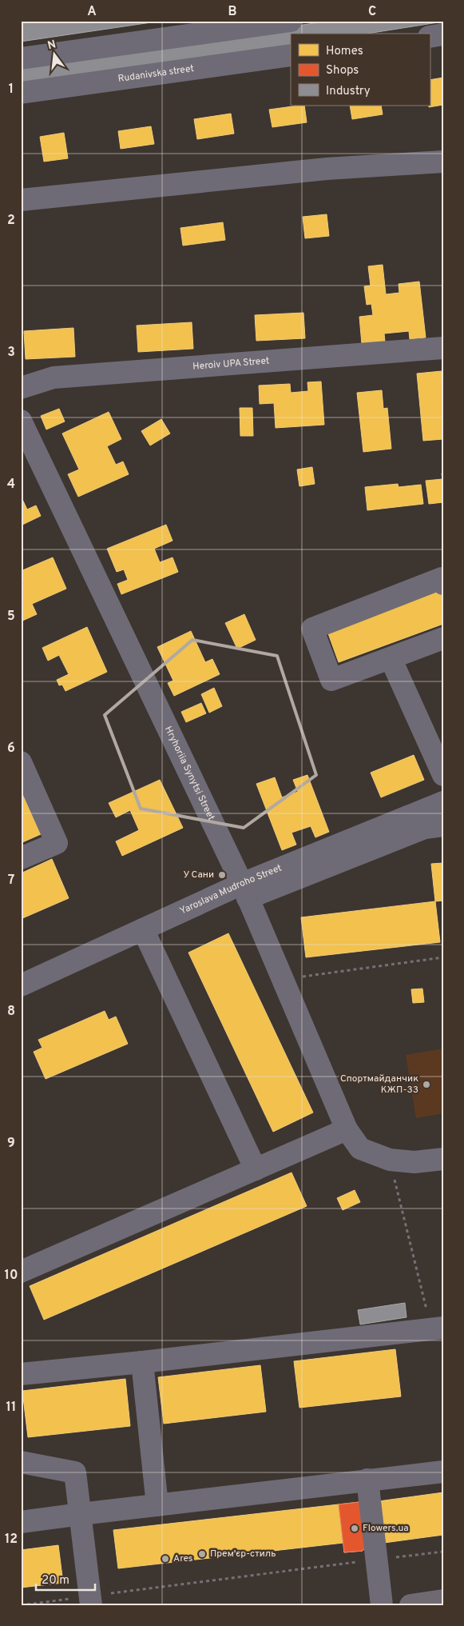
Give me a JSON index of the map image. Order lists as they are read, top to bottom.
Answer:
{
  "streets": {
    "street": [
      "Rudanivska street",
      "Heroiv UPA Street",
      "Hryhoriia Synytsi Street",
      "Yaroslava Mudroho Street"
    ]
  },
  "crossings": [
    ["Hryhoriia Synytsi Street", "Yaroslava Mudroho Street"]
  ],
  "places": [
    "У Сани",
    "Спортмайданчик КЖП-33",
    "Flowers.ua",
    "Прем'єр-стиль",
    "Ares"
  ],
  "legend": ["Homes", "Shops", "Industry"],
  "scale_bar": "20 m",
  "north": "top",
  "grid": {
    "columns": ["A", "B", "C"],
    "rows": [
      "1",
      "2",
      "3",
      "4",
      "5",
      "6",
      "7",
      "8",
      "9",
      "10",
      "11",
      "12"
    ]
  }
}
